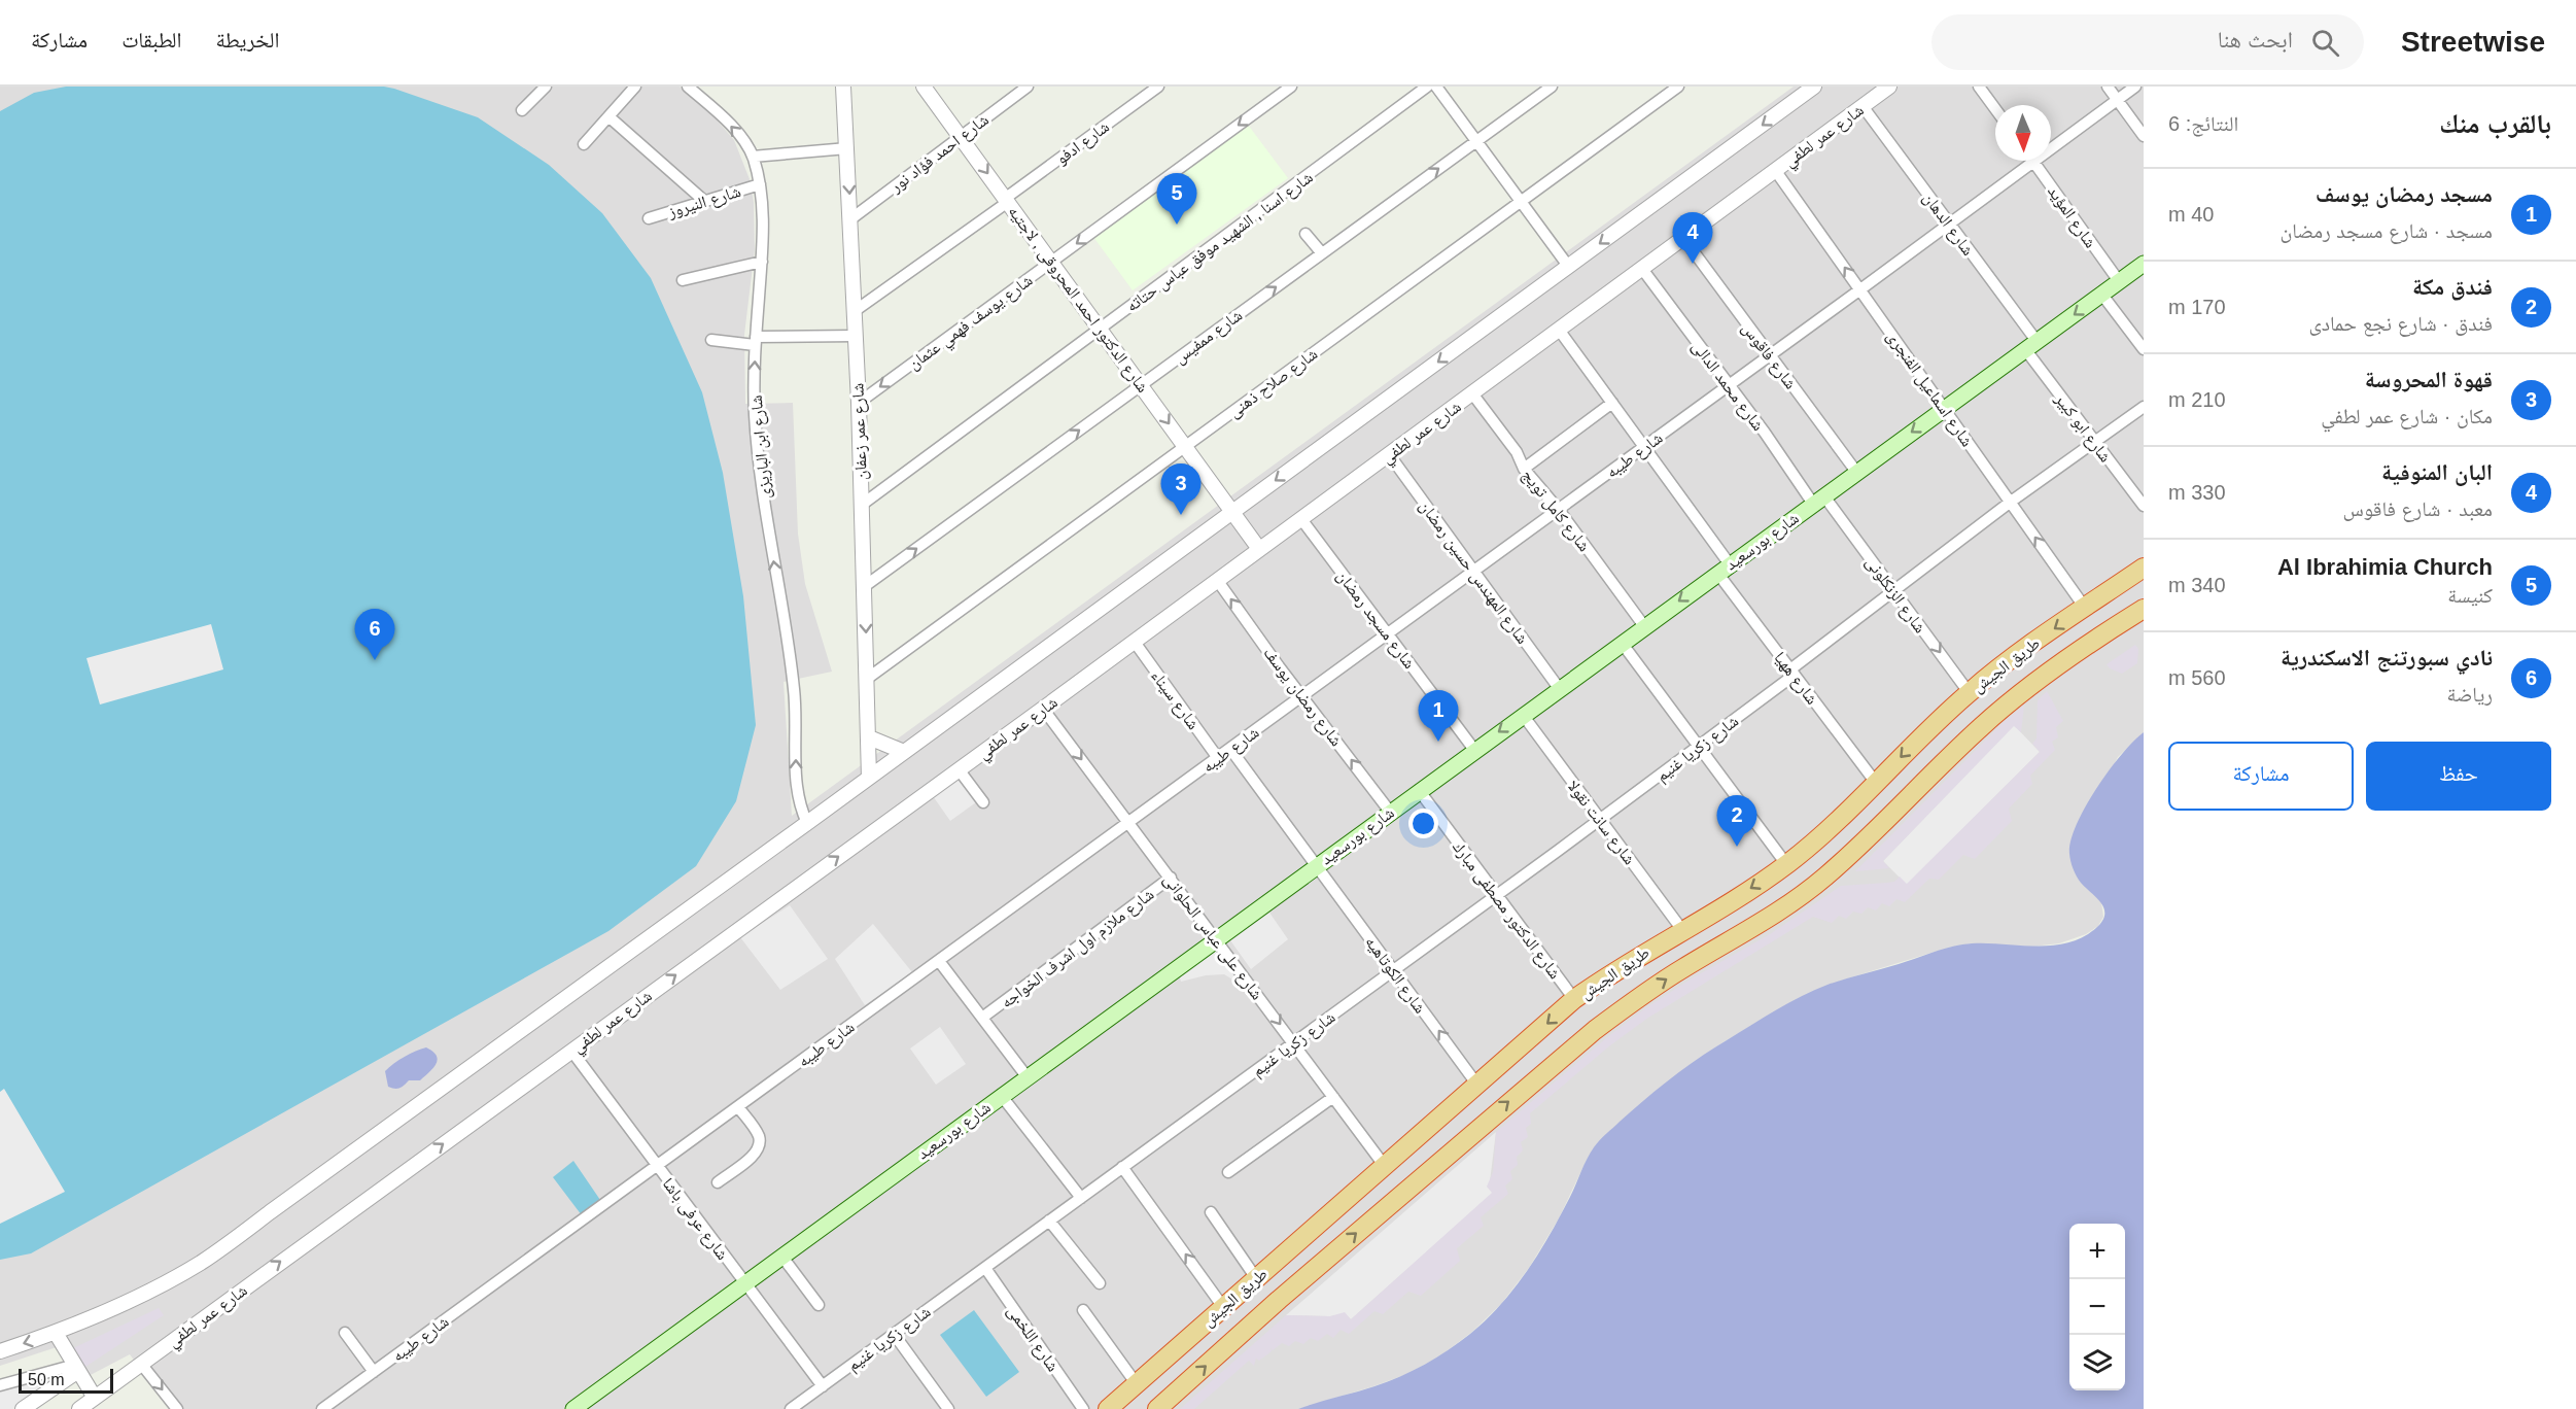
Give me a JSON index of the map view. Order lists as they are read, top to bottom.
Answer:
{
  "streets": {
    "highway": ["طريق الجيش"],
    "main road": ["شارع بورسعيد"],
    "street": [
      "شارع عمر لطفي",
      "شارع ادفو",
      "شارع احمد فؤاد نور",
      "شارع النيروز",
      "شارع المؤيد",
      "شارع الدهان",
      "شارع اسنا , الشهيد موفق عباس حتاته",
      "شارع الدكتور احمد المحروقى , لاجتيه",
      "شارع يوسف فهمي عثمان",
      "شارع ممفيس",
      "شارع فاقوس",
      "شارع صلاح ذهنى",
      "شارع محمد الدالى",
      "شارع اسماعيل الفنجرى",
      "شارع ابو كبير",
      "شارع عمر زعفان",
      "شارع ابن الباريزى",
      "شارع طيبه",
      "شارع كامل تويج",
      "شارع المهندس حسين رمضان",
      "شارع الزنكلونى",
      "شارع مسجد رمضان",
      "شارع ههيا",
      "شارع رمضان يوسف",
      "شارع سيناء",
      "شارع زكريا غنيم",
      "شارع سانت نقولا",
      "شارع الدكتور مصطفى مبارك",
      "شارع على عباس الحلوانى",
      "شارع ملازم اول اشرف الخواجه",
      "شارع الكوتاهيه",
      "شارع عرفى باشا",
      "شارع اللخمى"
    ]
  },
  "crossings": [
    ["شارع عمر لطفي", "شارع الدهان"],
    ["شارع عمر لطفي", "شارع الدكتور احمد المحروقى , لاجتيه"],
    ["شارع عمر لطفي", "شارع فاقوس"],
    ["شارع عمر لطفي", "شارع محمد الدالى"],
    ["شارع عمر لطفي", "شارع اسماعيل الفنجرى"],
    ["شارع عمر لطفي", "شارع كامل تويج"],
    ["شارع عمر لطفي", "شارع المهندس حسين رمضان"],
    ["شارع عمر لطفي", "شارع مسجد رمضان"],
    ["شارع عمر لطفي", "شارع ههيا"],
    ["شارع عمر لطفي", "شارع رمضان يوسف"],
    ["شارع عمر لطفي", "شارع سيناء"],
    ["شارع عمر لطفي", "شارع على عباس الحلوانى"],
    ["شارع عمر لطفي", "شارع عرفى باشا"],
    ["شارع ادفو", "شارع الدكتور احمد المحروقى , لاجتيه"],
    ["شارع ادفو", "شارع عمر زعفان"],
    ["شارع احمد فؤاد نور", "شارع الدكتور احمد المحروقى , لاجتيه"],
    ["شارع احمد فؤاد نور", "شارع عمر زعفان"],
    ["شارع النيروز", "شارع ابن الباريزى"],
    ["شارع المؤيد", "شارع طيبه"],
    ["شارع المؤيد", "شارع بورسعيد"],
    ["شارع الدهان", "شارع ابو كبير"],
    ["شارع الدهان", "شارع طيبه"],
    ["شارع الدهان", "شارع بورسعيد"],
    ["شارع اسنا , الشهيد موفق عباس حتاته", "شارع الدكتور احمد المحروقى , لاجتيه"],
    ["شارع اسنا , الشهيد موفق عباس حتاته", "شارع عمر زعفان"],
    ["شارع الدكتور احمد المحروقى , لاجتيه", "شارع يوسف فهمي عثمان"],
    ["شارع الدكتور احمد المحروقى , لاجتيه", "شارع ممفيس"],
    ["شارع الدكتور احمد المحروقى , لاجتيه", "شارع صلاح ذهنى"],
    ["شارع يوسف فهمي عثمان", "شارع عمر زعفان"],
    ["شارع ممفيس", "شارع عمر زعفان"],
    ["شارع فاقوس", "شارع طيبه"],
    ["شارع فاقوس", "شارع بورسعيد"],
    ["شارع صلاح ذهنى", "شارع عمر زعفان"],
    ["شارع محمد الدالى", "شارع طيبه"],
    ["شارع محمد الدالى", "شارع بورسعيد"],
    ["شارع محمد الدالى", "شارع الزنكلونى"],
    ["شارع اسماعيل الفنجرى", "شارع طيبه"],
    ["شارع اسماعيل الفنجرى", "شارع بورسعيد"],
    ["شارع اسماعيل الفنجرى", "طريق الجيش"],
    ["شارع اسماعيل الفنجرى", "شارع زكريا غنيم"],
    ["شارع ابو كبير", "شارع بورسعيد"],
    ["شارع ابو كبير", "شارع زكريا غنيم"],
    ["شارع طيبه", "شارع كامل تويج"],
    ["شارع طيبه", "شارع المهندس حسين رمضان"],
    ["شارع طيبه", "شارع مسجد رمضان"],
    ["شارع طيبه", "شارع ههيا"],
    ["شارع طيبه", "شارع رمضان يوسف"],
    ["شارع طيبه", "شارع سيناء"],
    ["شارع طيبه", "شارع على عباس الحلوانى"],
    ["شارع طيبه", "شارع الكوتاهيه"],
    ["شارع طيبه", "شارع عرفى باشا"],
    ["شارع كامل تويج", "شارع بورسعيد"],
    ["شارع بورسعيد", "شارع المهندس حسين رمضان"],
    ["شارع بورسعيد", "شارع الزنكلونى"],
    ["شارع بورسعيد", "شارع مسجد رمضان"],
    ["شارع بورسعيد", "شارع ههيا"],
    ["شارع بورسعيد", "شارع رمضان يوسف"],
    ["شارع بورسعيد", "شارع سانت نقولا"],
    ["شارع بورسعيد", "شارع الدكتور مصطفى مبارك"],
    ["شارع بورسعيد", "شارع على عباس الحلوانى"],
    ["شارع بورسعيد", "شارع الكوتاهيه"],
    ["شارع بورسعيد", "شارع عرفى باشا"],
    ["شارع الزنكلونى", "طريق الجيش"],
    ["شارع الزنكلونى", "شارع زكريا غنيم"],
    ["طريق الجيش", "شارع ههيا"],
    ["طريق الجيش", "شارع سانت نقولا"],
    ["طريق الجيش", "شارع الدكتور مصطفى مبارك"],
    ["طريق الجيش", "شارع على عباس الحلوانى"],
    ["طريق الجيش", "شارع الكوتاهيه"],
    ["شارع ههيا", "شارع زكريا غنيم"],
    ["شارع زكريا غنيم", "شارع سانت نقولا"],
    ["شارع زكريا غنيم", "شارع الدكتور مصطفى مبارك"],
    ["شارع زكريا غنيم", "شارع على عباس الحلوانى"],
    ["شارع زكريا غنيم", "شارع الكوتاهيه"],
    ["شارع زكريا غنيم", "شارع عرفى باشا"],
    ["شارع زكريا غنيم", "شارع اللخمى"],
    ["شارع على عباس الحلوانى", "شارع ملازم اول اشرف الخواجه"]
  ],
  "one_way": [
    "شارع يوسف فهمي عثمان",
    "شارع ممفيس",
    "شارع اسماعيل الفنجرى",
    "شارع ابن الباريزى",
    "شارع الزنكلونى",
    "شارع رمضان يوسف",
    "شارع على عباس الحلوانى"
  ],
  "scale_bar": "50 m",
  "north": "bottom",
  "page": {
    "header": "Streetwise",
    "search": "ابحث هنا",
    "nav": ["الخريطة", "الطبقات", "مشاركة"],
    "heading": ["بالقرب منك", "النتائج: 6"],
    "list": [
      {
        "mark": "1",
        "name": "مسجد رمضان يوسف",
        "note": "مسجد · شارع مسجد رمضان",
        "value": "40 m"
      },
      {
        "mark": "2",
        "name": "فندق مكة",
        "note": "فندق · شارع نجع حمادى",
        "value": "170 m"
      },
      {
        "mark": "3",
        "name": "قهوة المحروسة",
        "note": "مكان · شارع عمر لطفي",
        "value": "210 m"
      },
      {
        "mark": "4",
        "name": "البان المنوفية",
        "note": "معبد · شارع فاقوس",
        "value": "330 m"
      },
      {
        "mark": "5",
        "name": "Al Ibrahimia Church",
        "note": "كنيسة",
        "value": "340 m"
      },
      {
        "mark": "6",
        "name": "نادي سبورتنج الاسكندرية",
        "note": "رياضة",
        "value": "560 m"
      }
    ],
    "pins": [
      "5",
      "4",
      "3",
      "6",
      "1",
      "2"
    ],
    "buttons": ["حفظ", "مشاركة"],
    "map_buttons": ["+", "−"],
    "scale": "50 m"
  }
}
